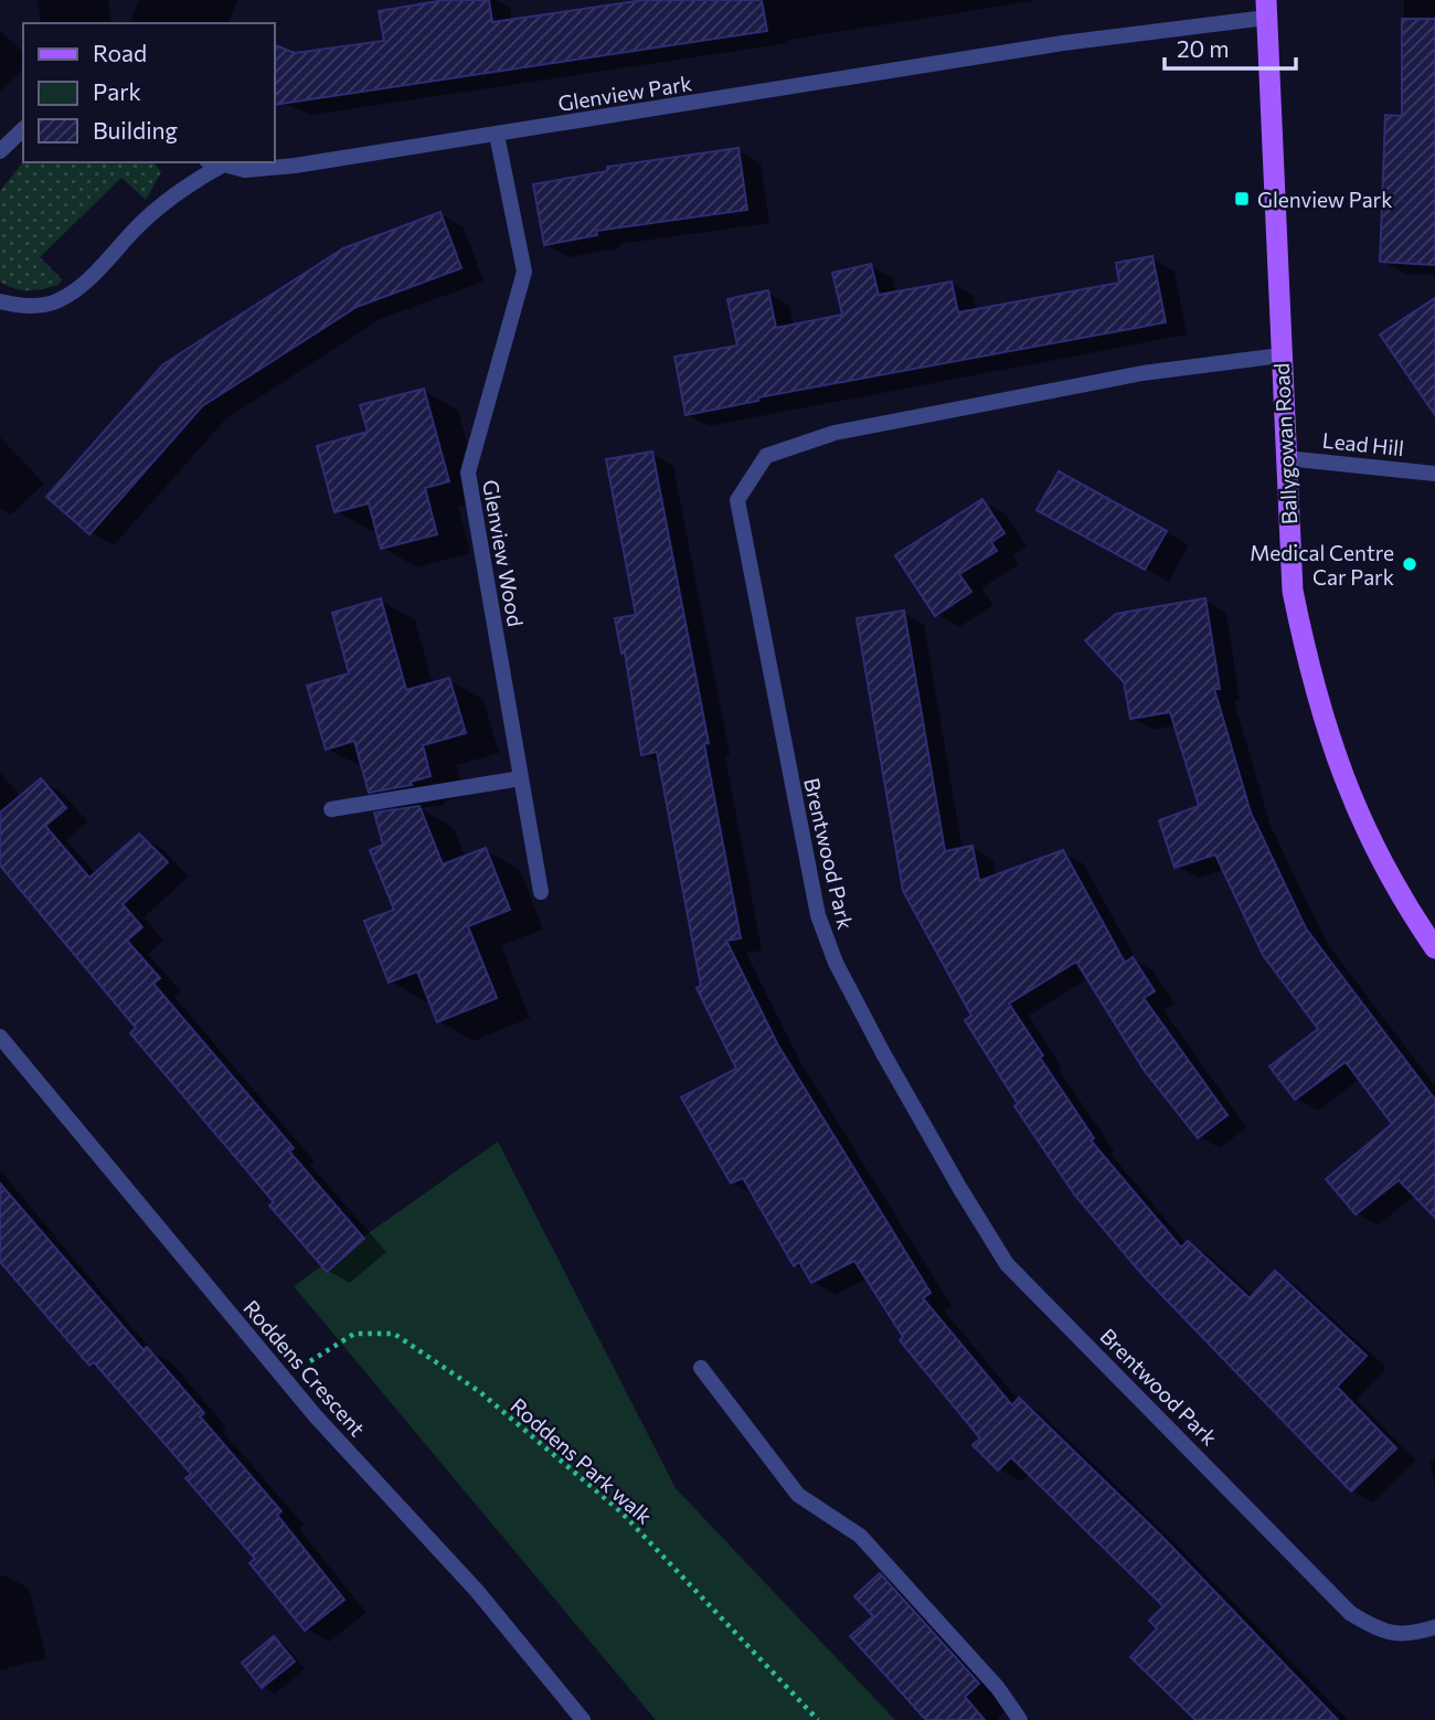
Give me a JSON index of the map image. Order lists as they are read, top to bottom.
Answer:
{
  "streets": {
    "main road": ["Ballygowan Road"],
    "street": [
      "Glenview Park",
      "Lead Hill",
      "Glenview Wood",
      "Brentwood Park",
      "Roddens Crescent"
    ],
    "path": ["Roddens Park walk"]
  },
  "crossings": [
    ["Glenview Park", "Ballygowan Road"],
    ["Glenview Park", "Glenview Wood"],
    ["Ballygowan Road", "Lead Hill"],
    ["Ballygowan Road", "Brentwood Park"],
    ["Roddens Crescent", "Roddens Park walk"]
  ],
  "places": {
    "transit": ["Glenview Park"],
    "other": ["Medical Centre Car Park"]
  },
  "legend": ["Road", "Park", "Building"],
  "scale_bar": "20 m"
}
